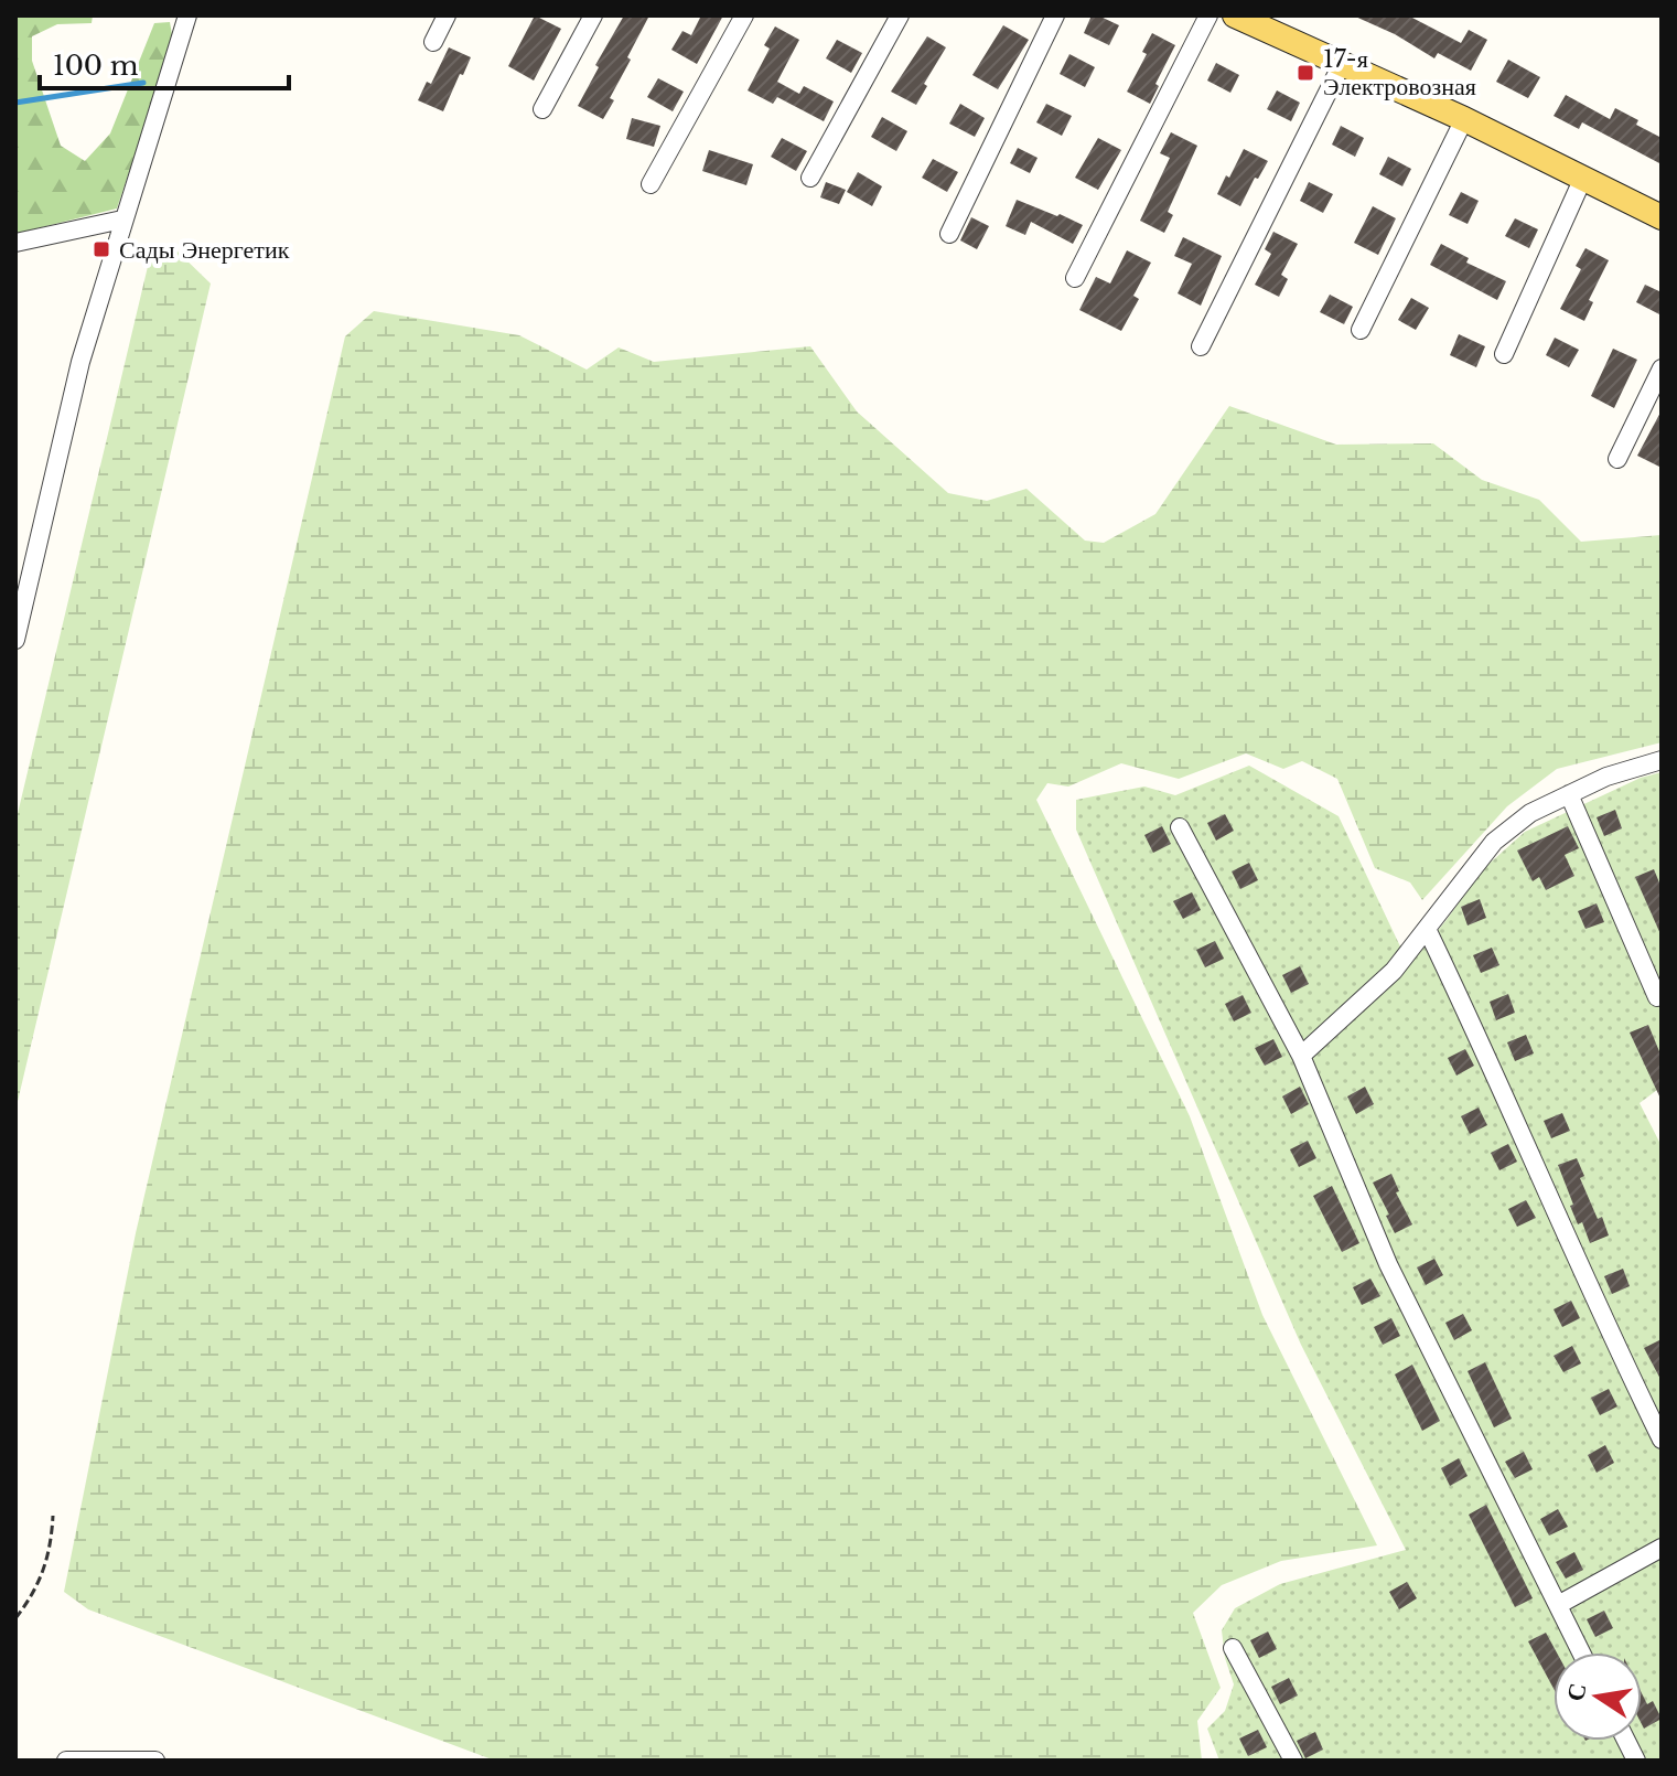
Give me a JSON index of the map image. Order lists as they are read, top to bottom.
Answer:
{
  "places": {
    "transit": ["17-я Электровозная", "Сады Энергетик"]
  },
  "scale_bar": "100 m",
  "north": "left"
}
